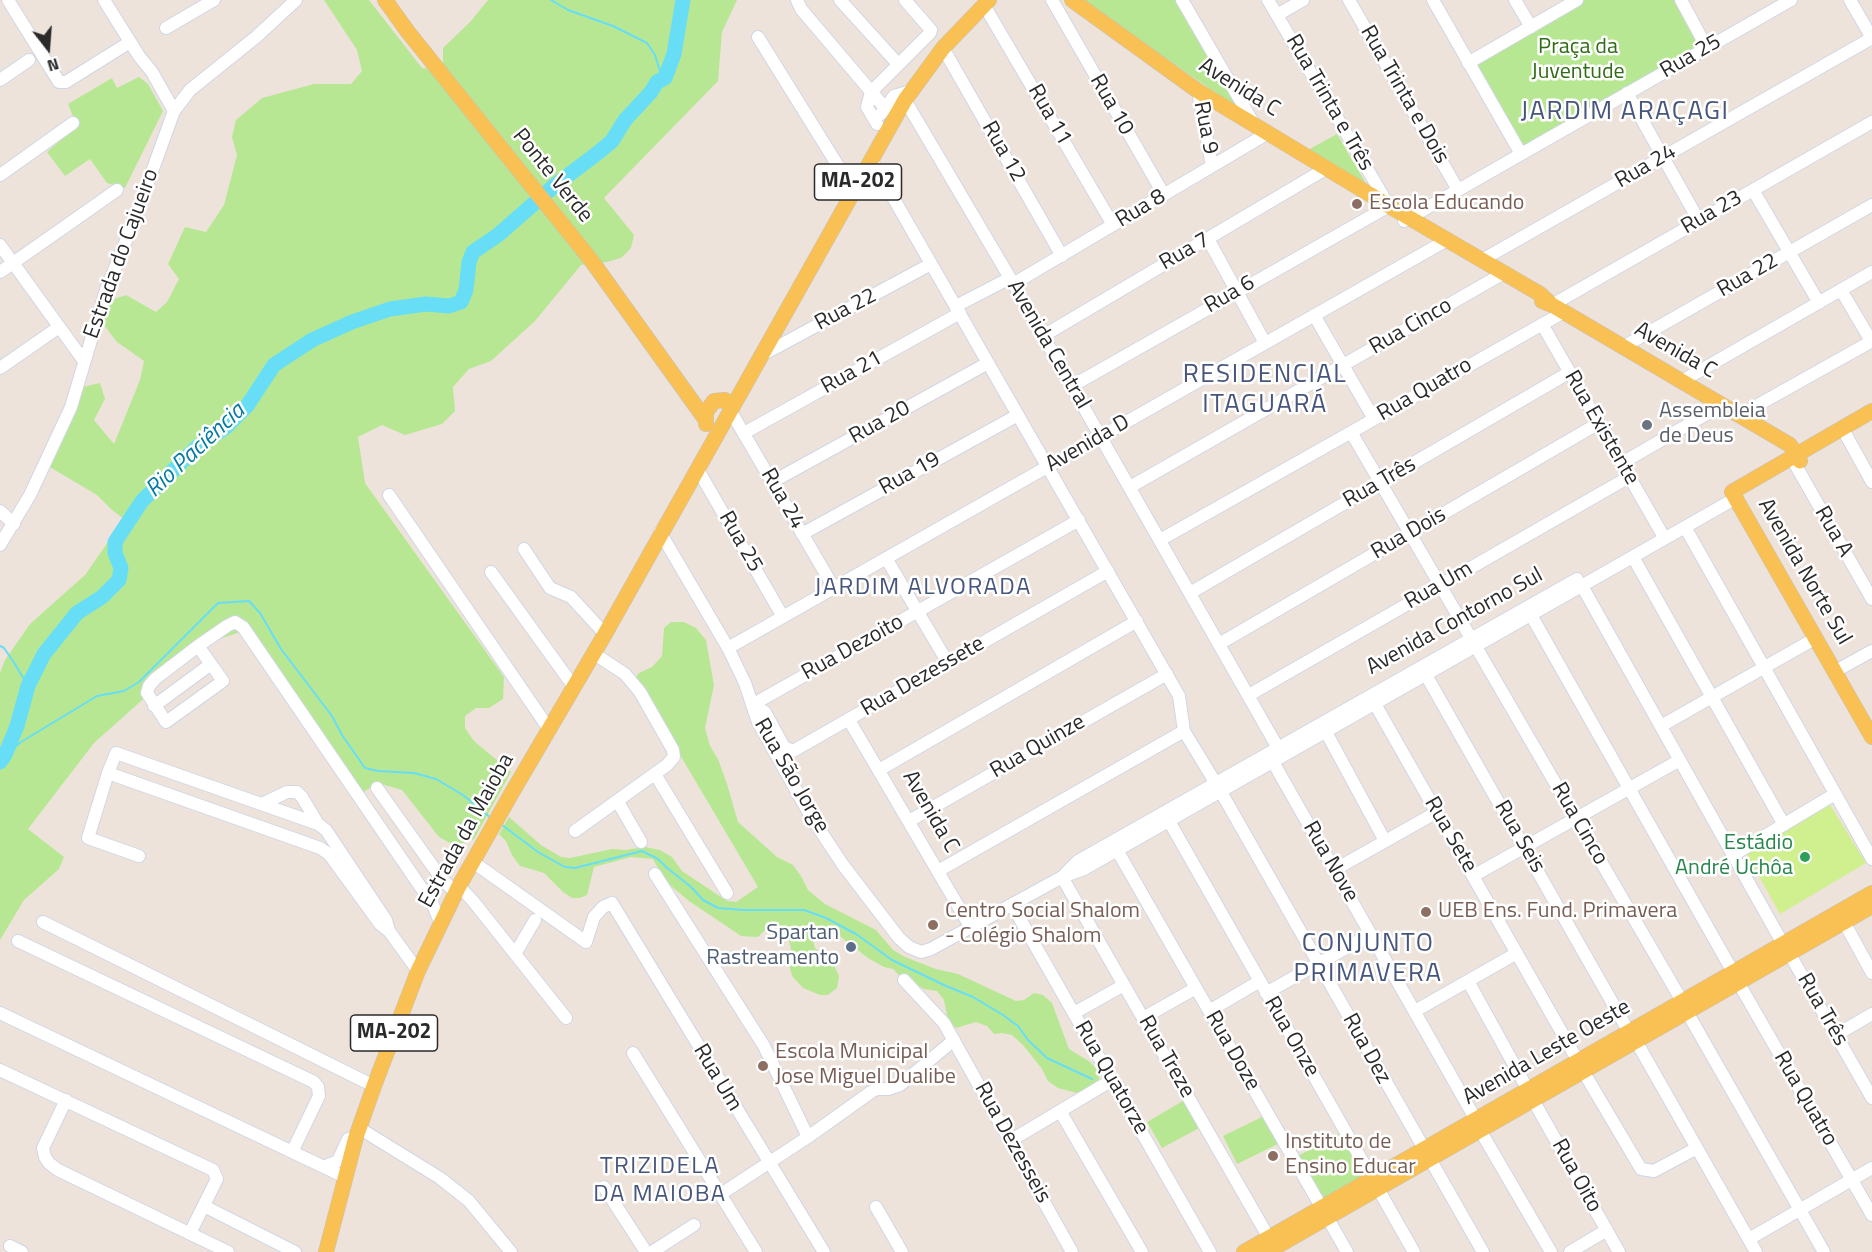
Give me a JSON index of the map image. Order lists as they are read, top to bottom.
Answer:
{
  "streets": {
    "main road": [
      "Avenida C",
      "Ponte Verde",
      "MA-202",
      "Avenida Norte Sul",
      "Avenida Contorno Sul",
      "Estrada da Maioba",
      "Avenida Leste Oeste"
    ],
    "street": [
      "Rua 25",
      "Rua Trinta e Dois",
      "Rua Trinta e Três",
      "Rua 10",
      "Rua 11",
      "Rua 9",
      "Rua 12",
      "Rua 24",
      "Rua 8",
      "Rua 23",
      "Rua 7",
      "Estrada do Cajueiro",
      "Rua 22",
      "Rua 6",
      "Rua Cinco",
      "Avenida Central",
      "Rua 21",
      "Rua Quatro",
      "Rua 20",
      "Rua Existente",
      "Avenida D",
      "Rua 19",
      "Rua Três",
      "Rua A",
      "Rua Dois",
      "Rua Um",
      "Rua Dezoito",
      "Rua Dezessete",
      "Rua Quinze",
      "Rua São Jorge",
      "Rua Sete",
      "Rua Seis",
      "Rua Nove",
      "Rua Onze",
      "Rua Dez",
      "Rua Doze",
      "Rua Treze",
      "Rua Quatorze",
      "Rua Dezesseis",
      "Rua Oito"
    ]
  },
  "crossings": [
    ["Rua 25", "Avenida C"],
    ["Rua 25", "Rua Trinta e Dois"],
    ["Rua 25", "Avenida D"],
    ["Rua 25", "Estrada da Maioba"],
    ["Avenida C", "Rua Trinta e Três"],
    ["Avenida C", "Rua 9"],
    ["Avenida C", "Rua 24"],
    ["Avenida C", "Rua 8"],
    ["Avenida C", "Rua 23"],
    ["Avenida C", "Rua 7"],
    ["Avenida C", "Rua 22"],
    ["Avenida C", "Rua 6"],
    ["Avenida C", "Rua Cinco"],
    ["Avenida C", "Rua Quatro"],
    ["Avenida C", "Avenida D"],
    ["Avenida C", "Rua A"],
    ["Avenida C", "Avenida Contorno Sul"],
    ["Avenida C", "Rua Dezessete"],
    ["Avenida C", "Rua Quinze"],
    ["Avenida C", "Rua São Jorge"],
    ["Rua Trinta e Três", "Rua 6"],
    ["Rua 10", "Rua 8"],
    ["Rua 11", "MA-202"],
    ["Rua 11", "Rua 8"],
    ["Rua 9", "Rua 8"],
    ["Rua 12", "MA-202"],
    ["Rua 12", "Rua 8"],
    ["Rua 24", "Ponte Verde"],
    ["Rua 24", "MA-202"],
    ["Rua 24", "Rua 21"],
    ["Rua 24", "Rua 20"],
    ["Rua 24", "Avenida D"],
    ["Rua 24", "Rua 19"],
    ["Ponte Verde", "MA-202"],
    ["Ponte Verde", "Estrada da Maioba"],
    ["MA-202", "Rua 22"],
    ["MA-202", "Avenida Central"],
    ["MA-202", "Estrada da Maioba"],
    ["Rua 8", "Avenida Central"],
    ["Rua 8", "Rua 21"],
    ["Rua 23", "Rua Quatro"],
    ["Rua 7", "Avenida Central"],
    ["Rua 6", "Avenida Central"],
    ["Rua Cinco", "Avenida Central"],
    ["Rua Cinco", "Rua Quatro"],
    ["Rua Cinco", "Rua Três"],
    ["Rua Cinco", "Rua Dois"],
    ["Rua Cinco", "Rua Um"],
    ["Rua Cinco", "Avenida Contorno Sul"],
    ["Rua Cinco", "Avenida Leste Oeste"],
    ["Avenida Central", "Rua Quatro"],
    ["Avenida Central", "Avenida D"],
    ["Avenida Central", "Rua Três"],
    ["Avenida Central", "Rua Dois"],
    ["Avenida Central", "Rua Um"],
    ["Avenida Central", "Avenida Contorno Sul"],
    ["Rua Quatro", "Rua Existente"],
    ["Rua Quatro", "Avenida Contorno Sul"],
    ["Rua Quatro", "Avenida Leste Oeste"],
    ["Rua Existente", "Rua Três"],
    ["Rua Existente", "Rua Dois"],
    ["Rua Existente", "Rua Um"],
    ["Rua Existente", "Avenida Contorno Sul"],
    ["Avenida D", "Rua São Jorge"],
    ["Rua Três", "Avenida Contorno Sul"],
    ["Rua Três", "Avenida Leste Oeste"],
    ["Rua A", "Avenida Contorno Sul"],
    ["Avenida Norte Sul", "Avenida Contorno Sul"],
    ["Rua Um", "Estrada da Maioba"],
    ["Avenida Contorno Sul", "Rua São Jorge"],
    ["Avenida Contorno Sul", "Rua Sete"],
    ["Avenida Contorno Sul", "Rua Seis"],
    ["Avenida Contorno Sul", "Rua Nove"],
    ["Avenida Contorno Sul", "Rua Onze"],
    ["Avenida Contorno Sul", "Rua Dez"],
    ["Avenida Contorno Sul", "Rua Doze"],
    ["Avenida Contorno Sul", "Rua Treze"],
    ["Avenida Contorno Sul", "Rua Quatorze"],
    ["Rua Dezoito", "Rua Dezessete"],
    ["Rua Dezoito", "Rua São Jorge"],
    ["Rua Dezessete", "Rua São Jorge"],
    ["Rua São Jorge", "Estrada da Maioba"],
    ["Rua Sete", "Rua Seis"],
    ["Rua Sete", "Avenida Leste Oeste"],
    ["Rua Seis", "Avenida Leste Oeste"],
    ["Rua Nove", "Avenida Leste Oeste"],
    ["Rua Onze", "Avenida Leste Oeste"],
    ["Rua Dez", "Avenida Leste Oeste"],
    ["Rua Doze", "Avenida Leste Oeste"],
    ["Avenida Leste Oeste", "Rua Treze"],
    ["Avenida Leste Oeste", "Rua Oito"]
  ],
  "districts": [
    "JARDIM ARAÇAGI",
    "RESIDENCIAL ITAGUARÁ",
    "JARDIM ALVORADA",
    "CONJUNTO PRIMAVERA",
    "TRIZIDELA DA MAIOBA"
  ],
  "water": ["Rio Paciência"],
  "parks": ["Praça da Juventude"],
  "places": [
    "Escola Educando",
    "Assembleia de Deus",
    "Estádio André Uchôa",
    "UEB Ens. Fund. Primavera",
    "Centro Social Shalom - Colégio Shalom",
    "Spartan Rastreamento",
    "Escola Municipal Jose Miguel Dualibe",
    "Instituto de Ensino Educar"
  ],
  "north": "bottom"
}
